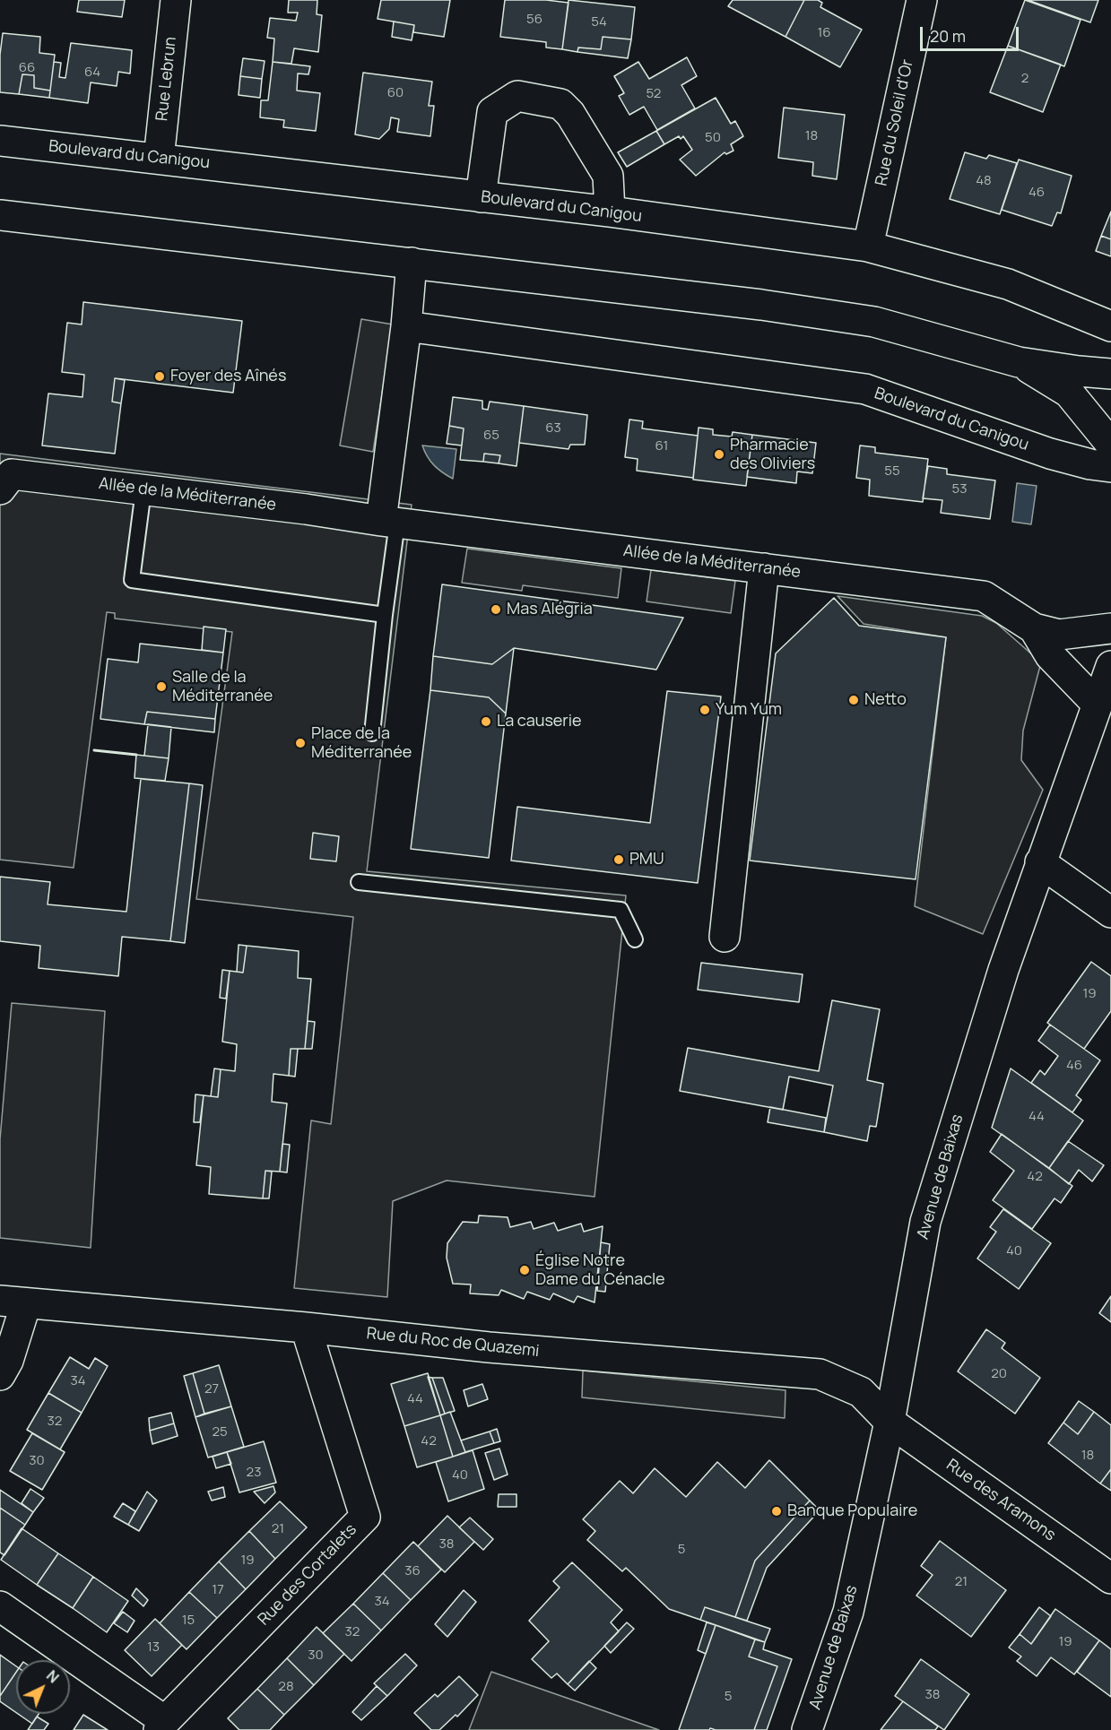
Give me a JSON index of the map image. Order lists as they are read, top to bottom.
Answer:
{
  "streets": {
    "street": [
      "Rue Lebrun",
      "Rue du Soleil d'Or",
      "Boulevard du Canigou",
      "Allée de la Méditerranée",
      "Avenue de Baixas",
      "Rue du Roc de Quazemi",
      "Rue des Aramons",
      "Rue des Cortalets"
    ]
  },
  "crossings": [
    ["Rue Lebrun", "Boulevard du Canigou"],
    ["Rue du Soleil d'Or", "Boulevard du Canigou"],
    ["Allée de la Méditerranée", "Avenue de Baixas"],
    ["Avenue de Baixas", "Rue du Roc de Quazemi"],
    ["Avenue de Baixas", "Rue des Aramons"],
    ["Rue du Roc de Quazemi", "Rue des Aramons"],
    ["Rue du Roc de Quazemi", "Rue des Cortalets"]
  ],
  "places": [
    "Foyer des Aînés",
    "Pharmacie des Oliviers",
    "Mas Alégria",
    "Salle de la Méditerranée",
    "Netto",
    "Yum Yum",
    "La causerie",
    "Place de la Méditerranée",
    "PMU",
    "Église Notre Dame du Cénacle",
    "Banque Populaire"
  ],
  "house_numbers": [
    "56",
    "54",
    "16",
    "66",
    "64",
    "2",
    "60",
    "52",
    "18",
    "50",
    "48",
    "46",
    "63",
    "65",
    "61",
    "55",
    "53",
    "19",
    "46",
    "44",
    "42",
    "40",
    "20",
    "34",
    "27",
    "44",
    "32",
    "25",
    "42",
    "18",
    "30",
    "23",
    "40",
    "21",
    "38",
    "5",
    "19",
    "36",
    "21",
    "17",
    "34",
    "15",
    "32",
    "19",
    "13",
    "30",
    "28",
    "38",
    "5"
  ],
  "scale_bar": "20 m",
  "north": "top right"
}
